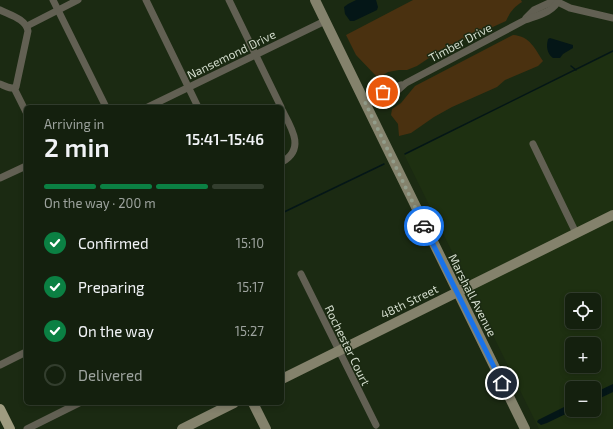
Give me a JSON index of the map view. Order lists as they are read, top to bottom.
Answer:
{
  "streets": {
    "street": [
      "Timber Drive",
      "Nansemond Drive",
      "Marshall Avenue",
      "48th Street",
      "Rochester Court"
    ]
  },
  "crossings": [
    ["Timber Drive", "Marshall Avenue"],
    ["Nansemond Drive", "Marshall Avenue"],
    ["Marshall Avenue", "48th Street"],
    ["48th Street", "Rochester Court"]
  ],
  "page": {
    "heading": ["2 min", "Arriving in", "15:41–15:46"],
    "bar": "On the way · 200 m",
    "list": [
      ["Confirmed", "15:10"],
      ["Preparing", "15:17"],
      ["On the way", "15:27"],
      "Delivered"
    ],
    "map_buttons": ["+", "−"]
  }
}
